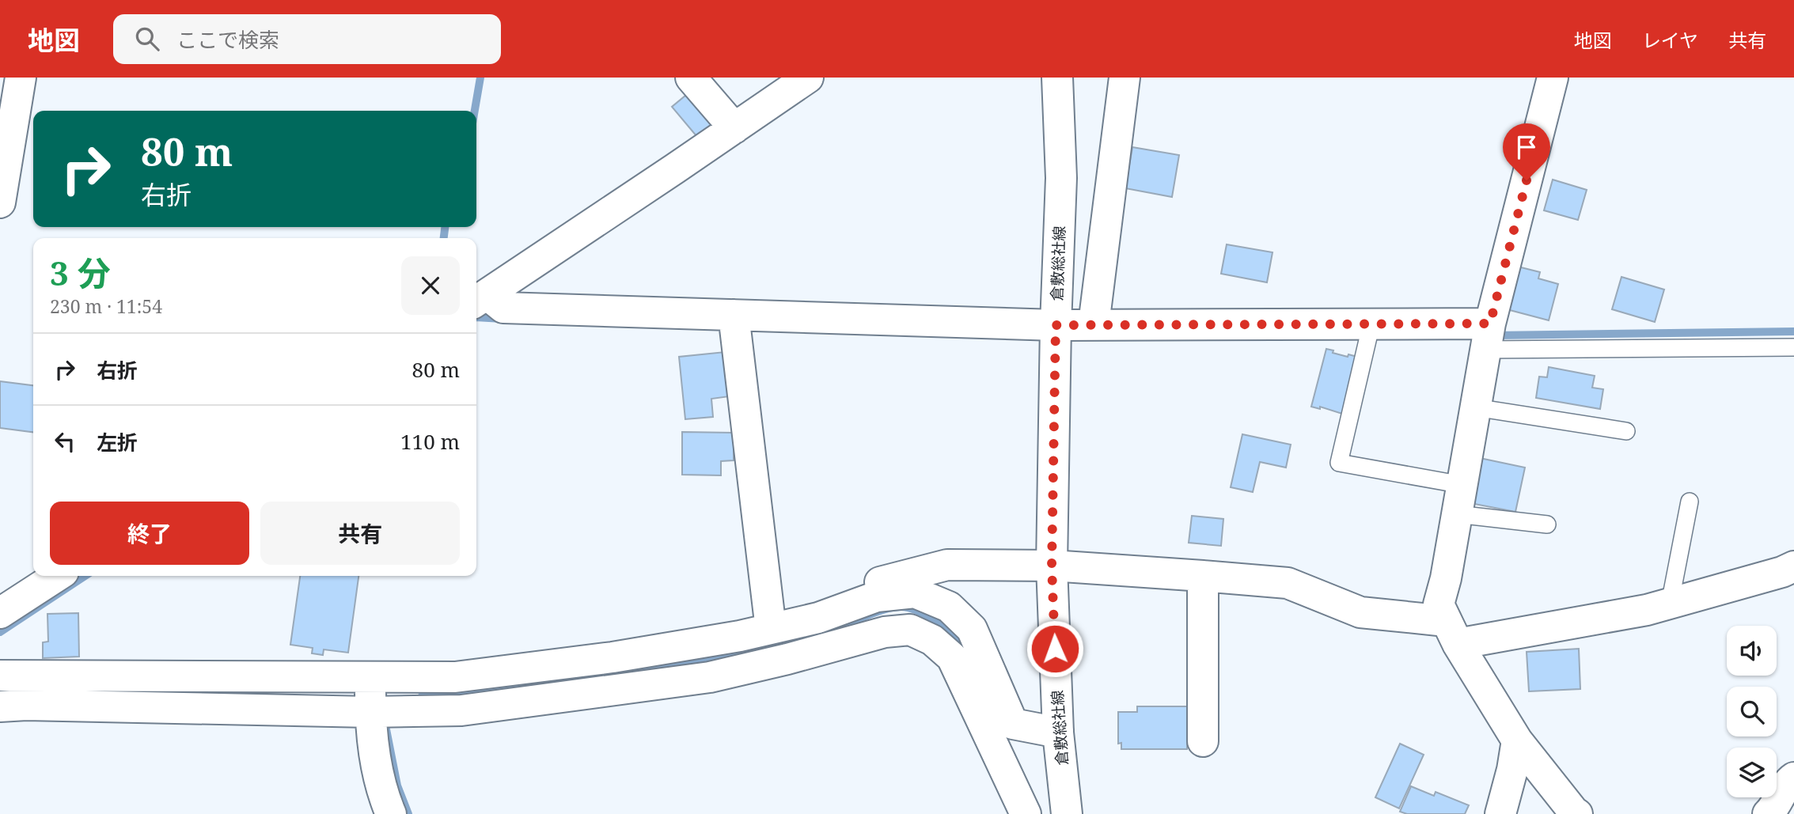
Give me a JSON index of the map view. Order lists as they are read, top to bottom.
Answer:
{
  "streets": {
    "street": ["倉敷総社線"]
  },
  "page": {
    "header": "地図",
    "search": "ここで検索",
    "nav": ["地図", "レイヤ", "共有"],
    "turn": ["80 m", "右折"],
    "heading": ["3 分", "230 m · 11:54"],
    "list": [
      {
        "name": "右折",
        "value": "80 m"
      },
      {
        "name": "左折",
        "value": "110 m"
      }
    ],
    "buttons": ["終了", "共有"]
  }
}
